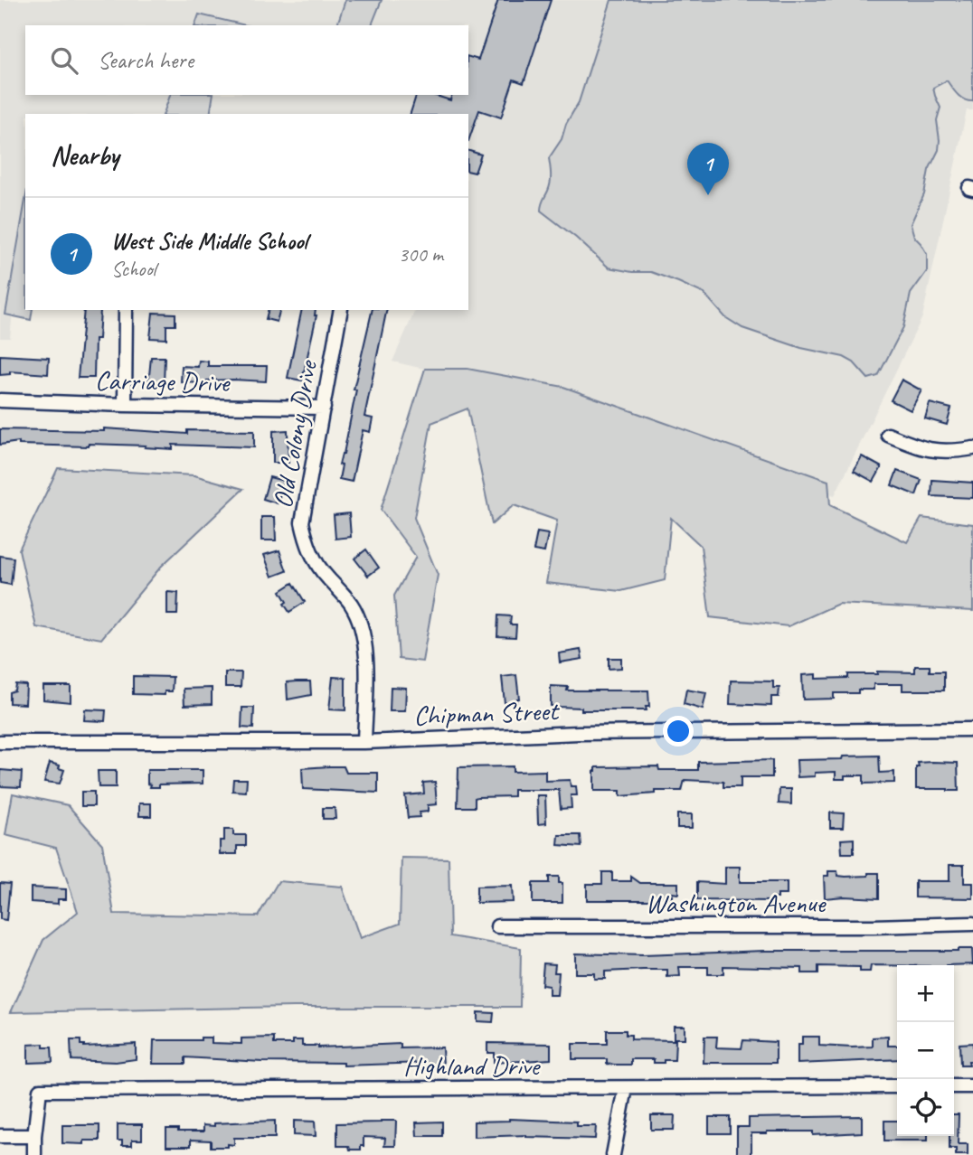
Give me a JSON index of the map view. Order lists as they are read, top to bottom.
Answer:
{
  "streets": {
    "street": [
      "Carriage Drive",
      "Old Colony Drive",
      "Chipman Street",
      "Washington Avenue",
      "Highland Drive"
    ]
  },
  "crossings": [
    ["Carriage Drive", "Old Colony Drive"],
    ["Old Colony Drive", "Chipman Street"]
  ],
  "page": {
    "search": "Search here",
    "heading": "Nearby",
    "pins": "1",
    "list": [
      {
        "mark": "1",
        "name": "West Side Middle School",
        "note": "School",
        "value": "300 m"
      }
    ],
    "map_buttons": ["+", "−"]
  }
}
